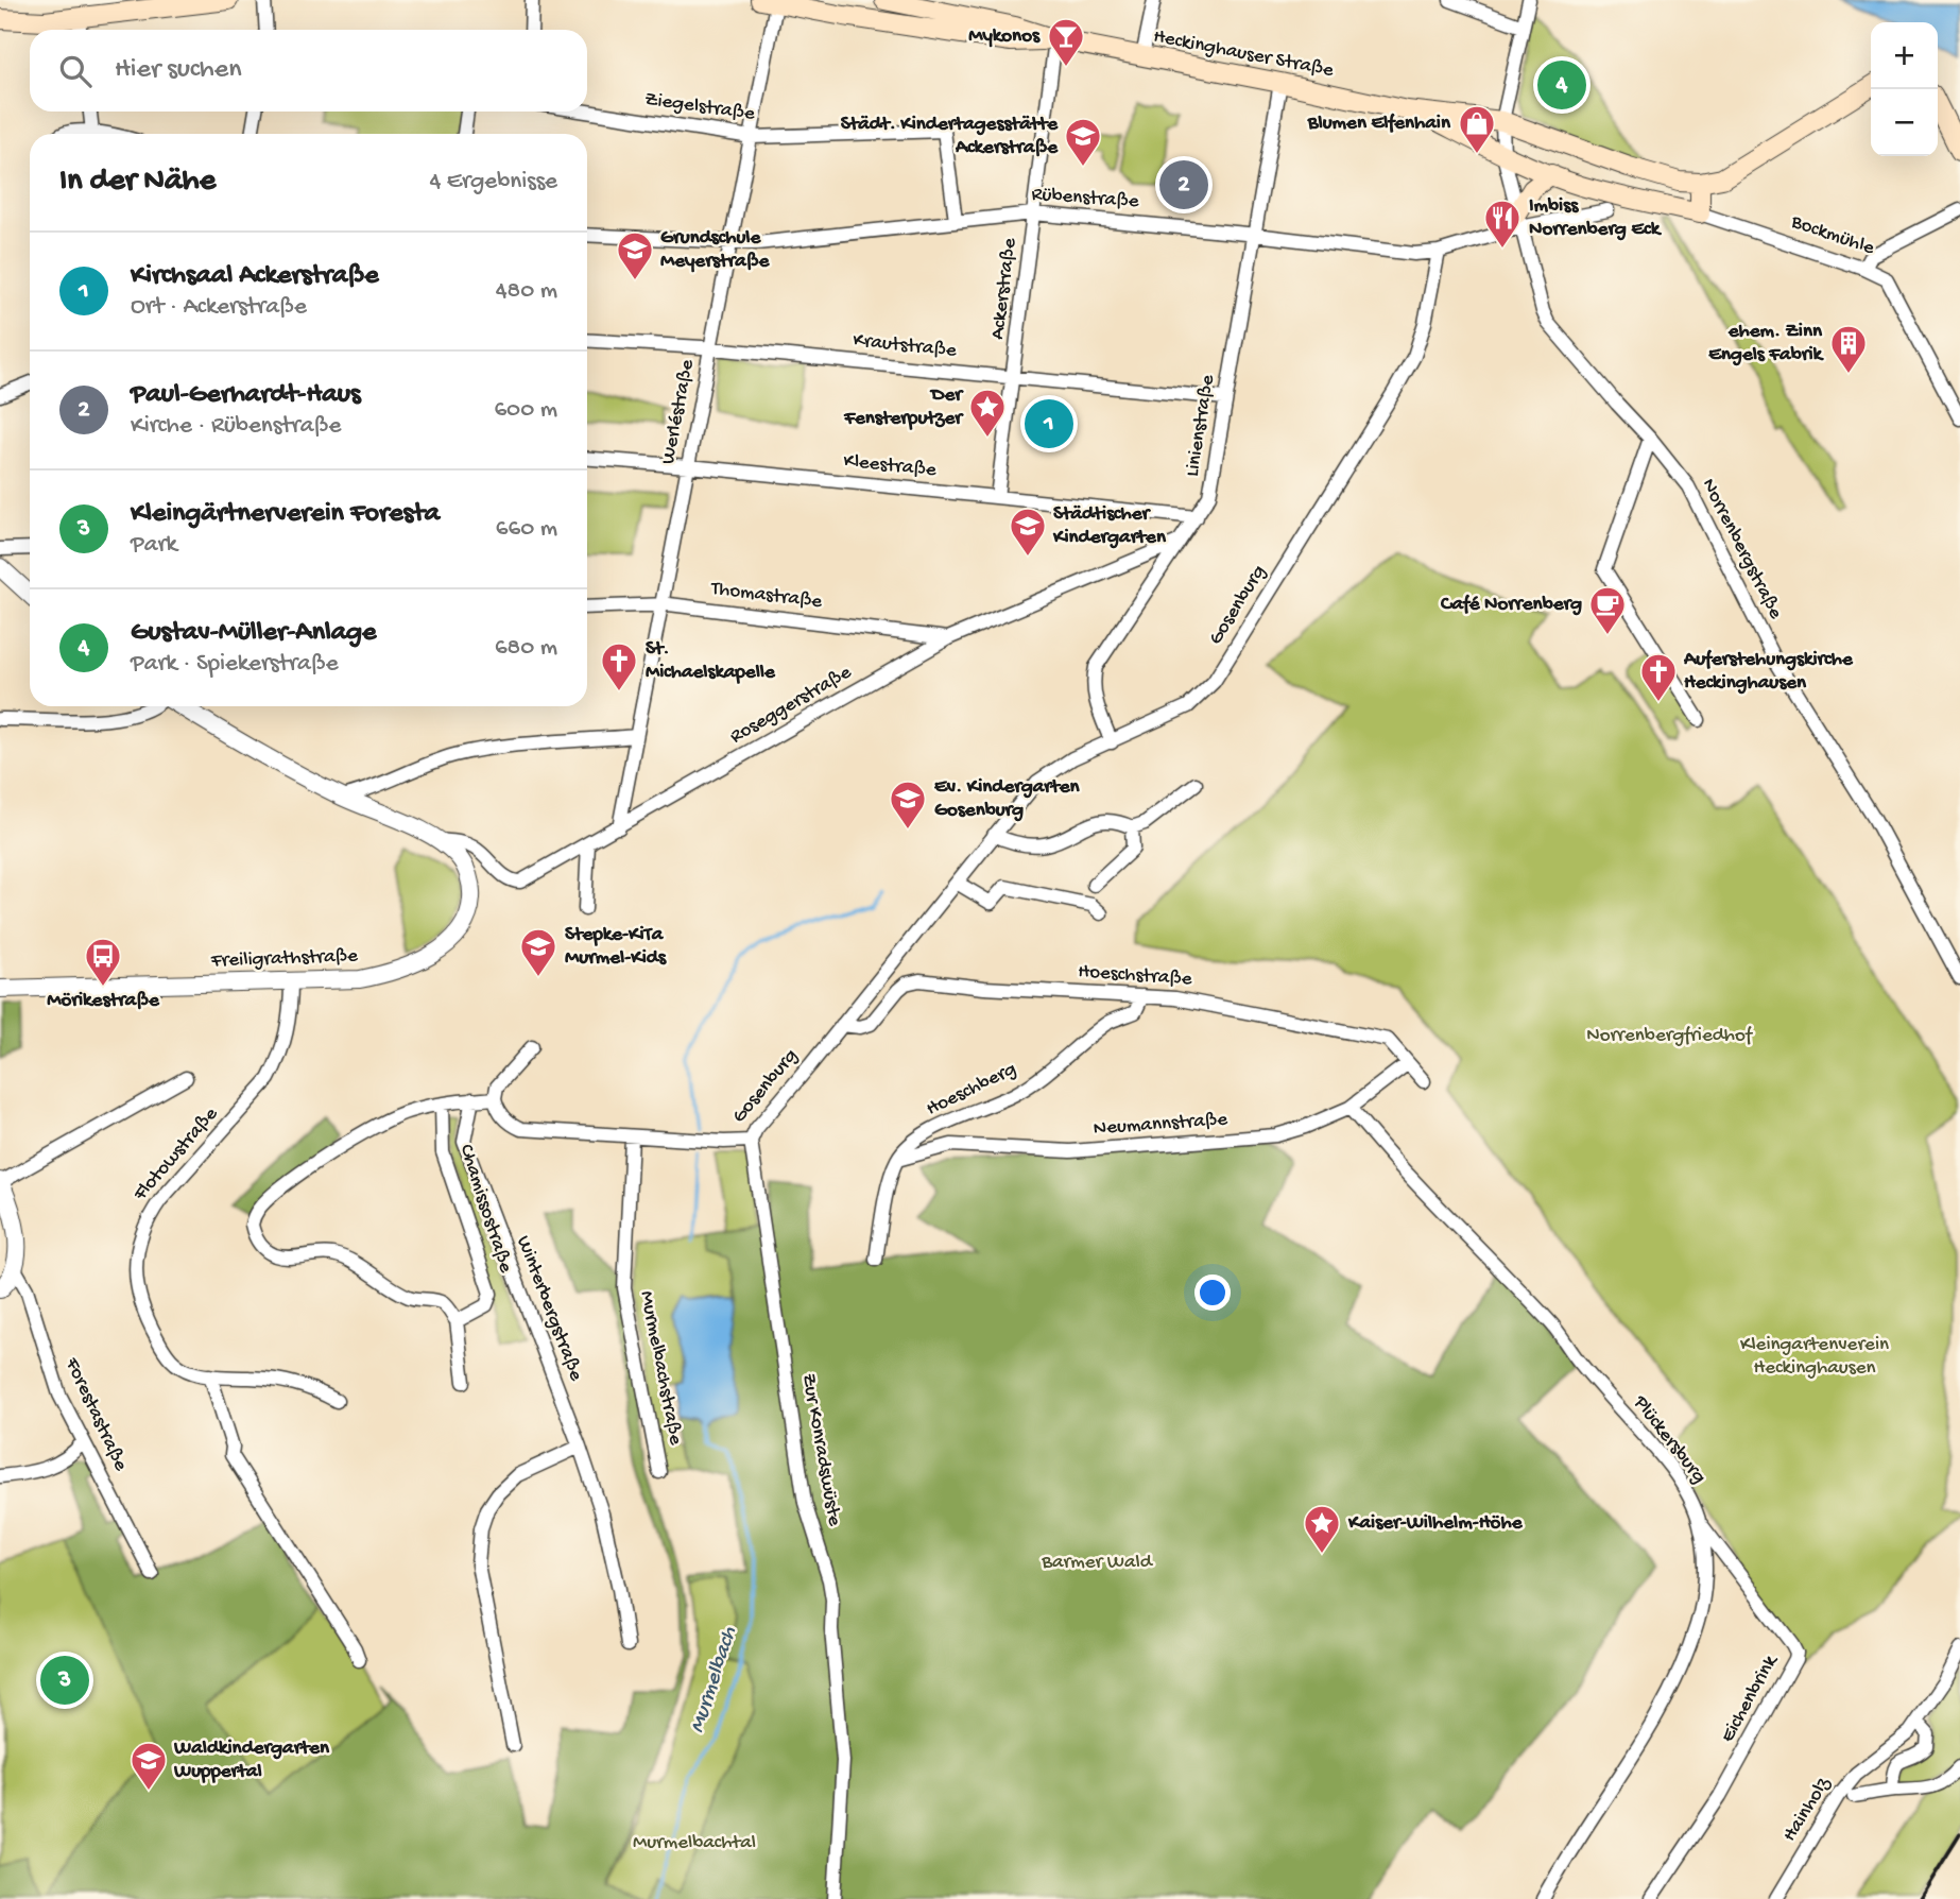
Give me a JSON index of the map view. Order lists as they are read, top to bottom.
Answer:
{
  "streets": {
    "main road": ["Heckinghauser Straße"],
    "street": [
      "Ziegelstraße",
      "Rübenstraße",
      "Bockmühle",
      "Ackerstraße",
      "Krautstraße",
      "Werléstraße",
      "Linienstraße",
      "Kleestraße",
      "Norrenbergstraße",
      "Thomastraße",
      "Gosenburg",
      "Roseggerstraße",
      "Freiligrathstraße",
      "Hoeschstraße",
      "Hoeschberg",
      "Neumannstraße",
      "Flotowstraße",
      "Chamissostraße",
      "Winterbergstraße",
      "Murmelbachstraße",
      "Forestastraße",
      "Plückersburg",
      "Zur Konradswüste",
      "Eichenbrink",
      "Hainholz"
    ]
  },
  "crossings": [
    ["Heckinghauser Straße", "Bockmühle"],
    ["Heckinghauser Straße", "Ackerstraße"],
    ["Heckinghauser Straße", "Werléstraße"],
    ["Heckinghauser Straße", "Linienstraße"],
    ["Heckinghauser Straße", "Norrenbergstraße"],
    ["Ziegelstraße", "Rübenstraße"],
    ["Ziegelstraße", "Werléstraße"],
    ["Rübenstraße", "Ackerstraße"],
    ["Rübenstraße", "Werléstraße"],
    ["Rübenstraße", "Linienstraße"],
    ["Rübenstraße", "Norrenbergstraße"],
    ["Rübenstraße", "Gosenburg"],
    ["Ackerstraße", "Krautstraße"],
    ["Ackerstraße", "Kleestraße"],
    ["Krautstraße", "Werléstraße"],
    ["Krautstraße", "Linienstraße"],
    ["Werléstraße", "Kleestraße"],
    ["Werléstraße", "Thomastraße"],
    ["Werléstraße", "Roseggerstraße"],
    ["Linienstraße", "Kleestraße"],
    ["Linienstraße", "Gosenburg"],
    ["Linienstraße", "Roseggerstraße"],
    ["Thomastraße", "Roseggerstraße"],
    ["Gosenburg", "Hoeschstraße"],
    ["Gosenburg", "Murmelbachstraße"],
    ["Gosenburg", "Zur Konradswüste"],
    ["Roseggerstraße", "Freiligrathstraße"],
    ["Freiligrathstraße", "Flotowstraße"],
    ["Hoeschstraße", "Hoeschberg"],
    ["Hoeschstraße", "Neumannstraße"],
    ["Hoeschberg", "Neumannstraße"],
    ["Neumannstraße", "Plückersburg"],
    ["Plückersburg", "Eichenbrink"]
  ],
  "water": ["Murmelbach"],
  "parks": [
    "Norrenbergfriedhof",
    "Kleingartenverein Heckinghausen",
    "Barmer Wald",
    "Murmelbachtal"
  ],
  "places": {
    "bar": ["Mykonos"],
    "shop": ["Blumen Elfenhain"],
    "school or university": [
      "Städt. Kindertagesstätte Ackerstraße",
      "Grundschule Meyerstraße",
      "Städtischer Kindergarten",
      "Ev. Kindergarten Gosenburg",
      "Stepke-KiTa Murmel-Kids",
      "Waldkindergarten Wuppertal"
    ],
    "restaurant": ["Imbiss Norrenberg Eck"],
    "building": ["ehem. Zinn Engels Fabrik"],
    "place": ["Der Fensterputzer", "Kaiser-Wilhelm-Höhe"],
    "cafe": ["Café Norrenberg"],
    "church": ["St. Michaelskapelle", "Auferstehungskirche Heckinghausen"],
    "bus stop": ["Mörikestraße"]
  },
  "page": {
    "map_buttons": ["+", "−"],
    "search": "Hier suchen",
    "pins": [
      "4",
      "2",
      "1",
      "3"
    ],
    "heading": ["In der Nähe", "4 Ergebnisse"],
    "list": [
      {
        "mark": "1",
        "name": "Kirchsaal Ackerstraße",
        "note": "Ort · Ackerstraße",
        "value": "480 m"
      },
      {
        "mark": "2",
        "name": "Paul-Gerhardt-Haus",
        "note": "Kirche · Rübenstraße",
        "value": "600 m"
      },
      {
        "mark": "3",
        "name": "Kleingärtnerverein Foresta",
        "note": "Park",
        "value": "660 m"
      },
      {
        "mark": "4",
        "name": "Gustav-Müller-Anlage",
        "note": "Park · Spiekerstraße",
        "value": "680 m"
      }
    ]
  }
}
